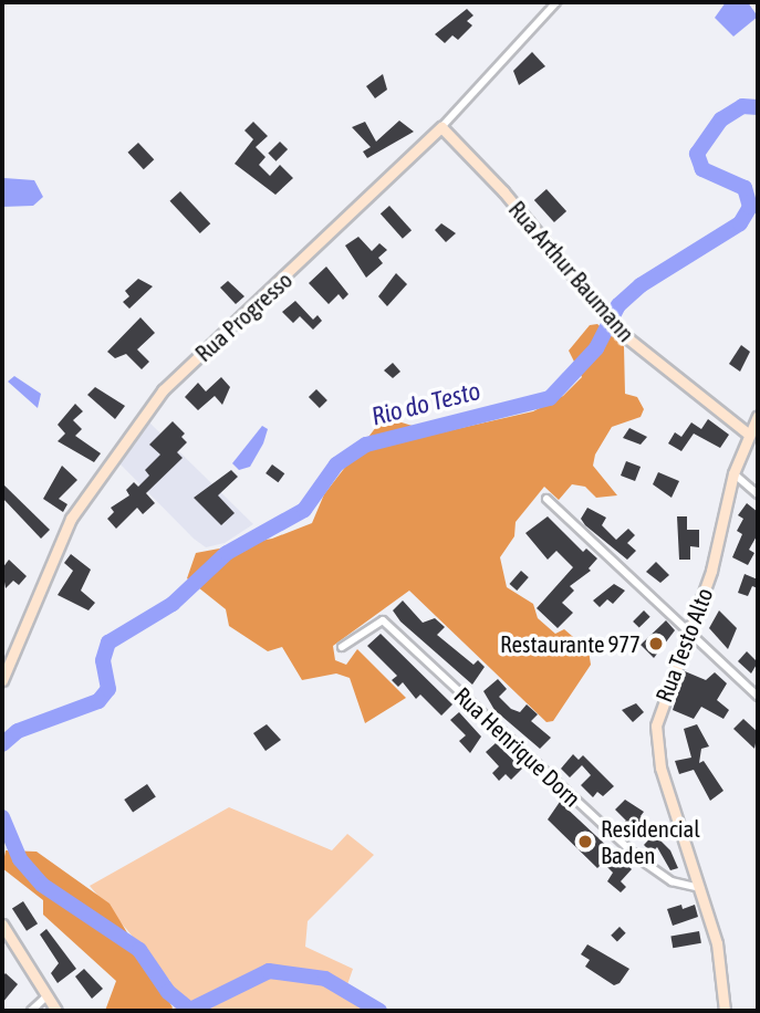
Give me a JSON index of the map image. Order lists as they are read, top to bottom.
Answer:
{
  "streets": {
    "street": [
      "Rua Arthur Baumann",
      "Rua Progresso",
      "Rua Testo Alto",
      "Rua Henrique Dorn"
    ]
  },
  "crossings": [
    ["Rua Arthur Baumann", "Rua Progresso"],
    ["Rua Arthur Baumann", "Rua Testo Alto"],
    ["Rua Testo Alto", "Rua Henrique Dorn"]
  ],
  "water": ["Rio do Testo"],
  "places": ["Restaurante 977", "Residencial Baden"]
}
